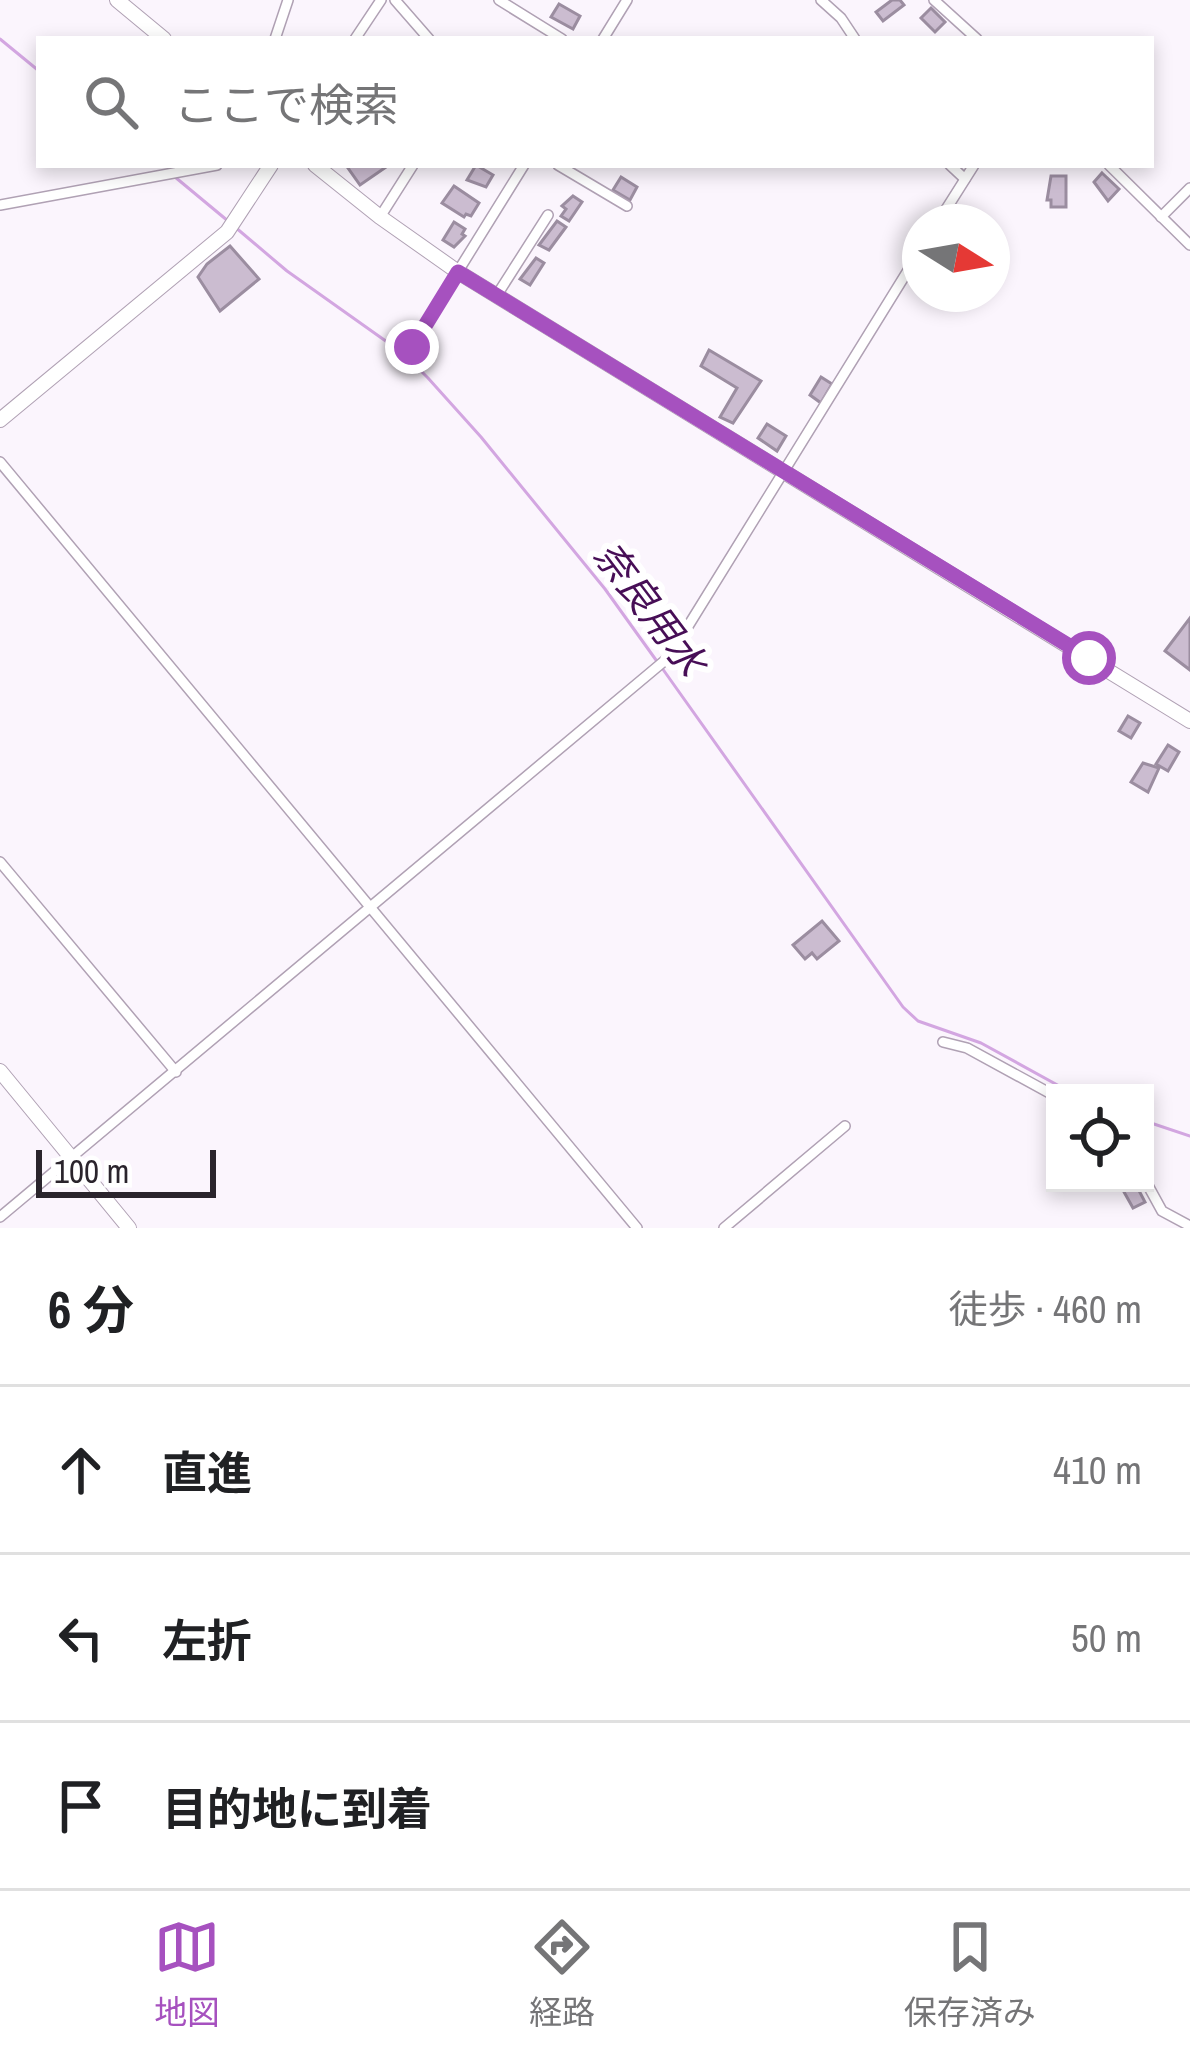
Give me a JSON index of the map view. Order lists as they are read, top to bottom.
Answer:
{
  "water": ["奈良用水"],
  "scale_bar": "100 m",
  "north": "right",
  "page": {
    "search": "ここで検索",
    "scale": "100 m",
    "heading": ["6 分", "徒歩 · 460 m"],
    "list": [
      ["直進", "410 m"],
      ["左折", "50 m"],
      "目的地に到着"
    ],
    "nav": ["地図", "経路", "保存済み"]
  }
}
